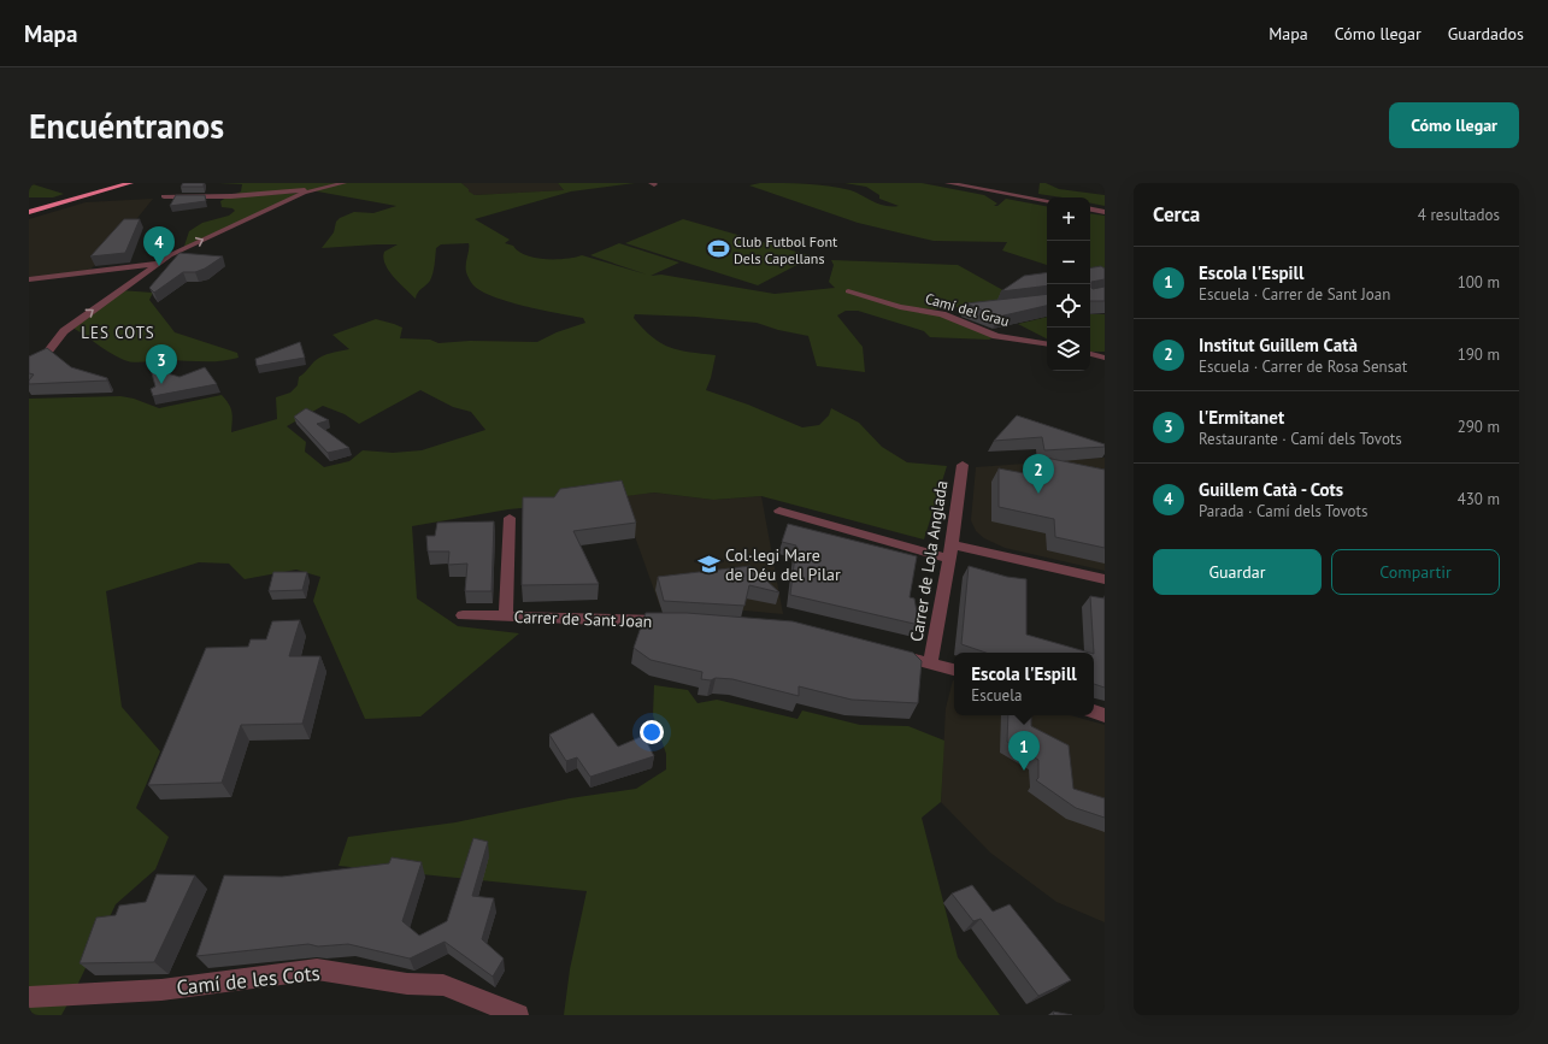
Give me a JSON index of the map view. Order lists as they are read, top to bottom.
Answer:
{
  "streets": {
    "street": [
      "Camí del Grau",
      "Carrer de Lola Anglada",
      "Carrer de Sant Joan",
      "Camí de les Cots"
    ]
  },
  "districts": ["LES COTS"],
  "places": {
    "sports": ["Club Futbol Font Dels Capellans"],
    "school or university": ["Col·legi Mare de Déu del Pilar"]
  },
  "page": {
    "header": "Mapa",
    "nav": ["Mapa", "Cómo llegar", "Guardados"],
    "buttons": [
      "Cómo llegar",
      ["Guardar", "Compartir"]
    ],
    "title": "Encuéntranos",
    "heading": ["Cerca", "4 resultados"],
    "map_buttons": ["+", "−"],
    "pins": [
      "4",
      "3",
      "2",
      "1"
    ],
    "list": [
      {
        "mark": "1",
        "name": "Escola l'Espill",
        "note": "Escuela · Carrer de Sant Joan",
        "value": "100 m"
      },
      {
        "mark": "2",
        "name": "Institut Guillem Catà",
        "note": "Escuela · Carrer de Rosa Sensat",
        "value": "190 m"
      },
      {
        "mark": "3",
        "name": "l'Ermitanet",
        "note": "Restaurante · Camí dels Tovots",
        "value": "290 m"
      },
      {
        "mark": "4",
        "name": "Guillem Catà - Cots",
        "note": "Parada · Camí dels Tovots",
        "value": "430 m"
      }
    ],
    "popup": ["Escola l'Espill", "Escuela"]
  }
}
